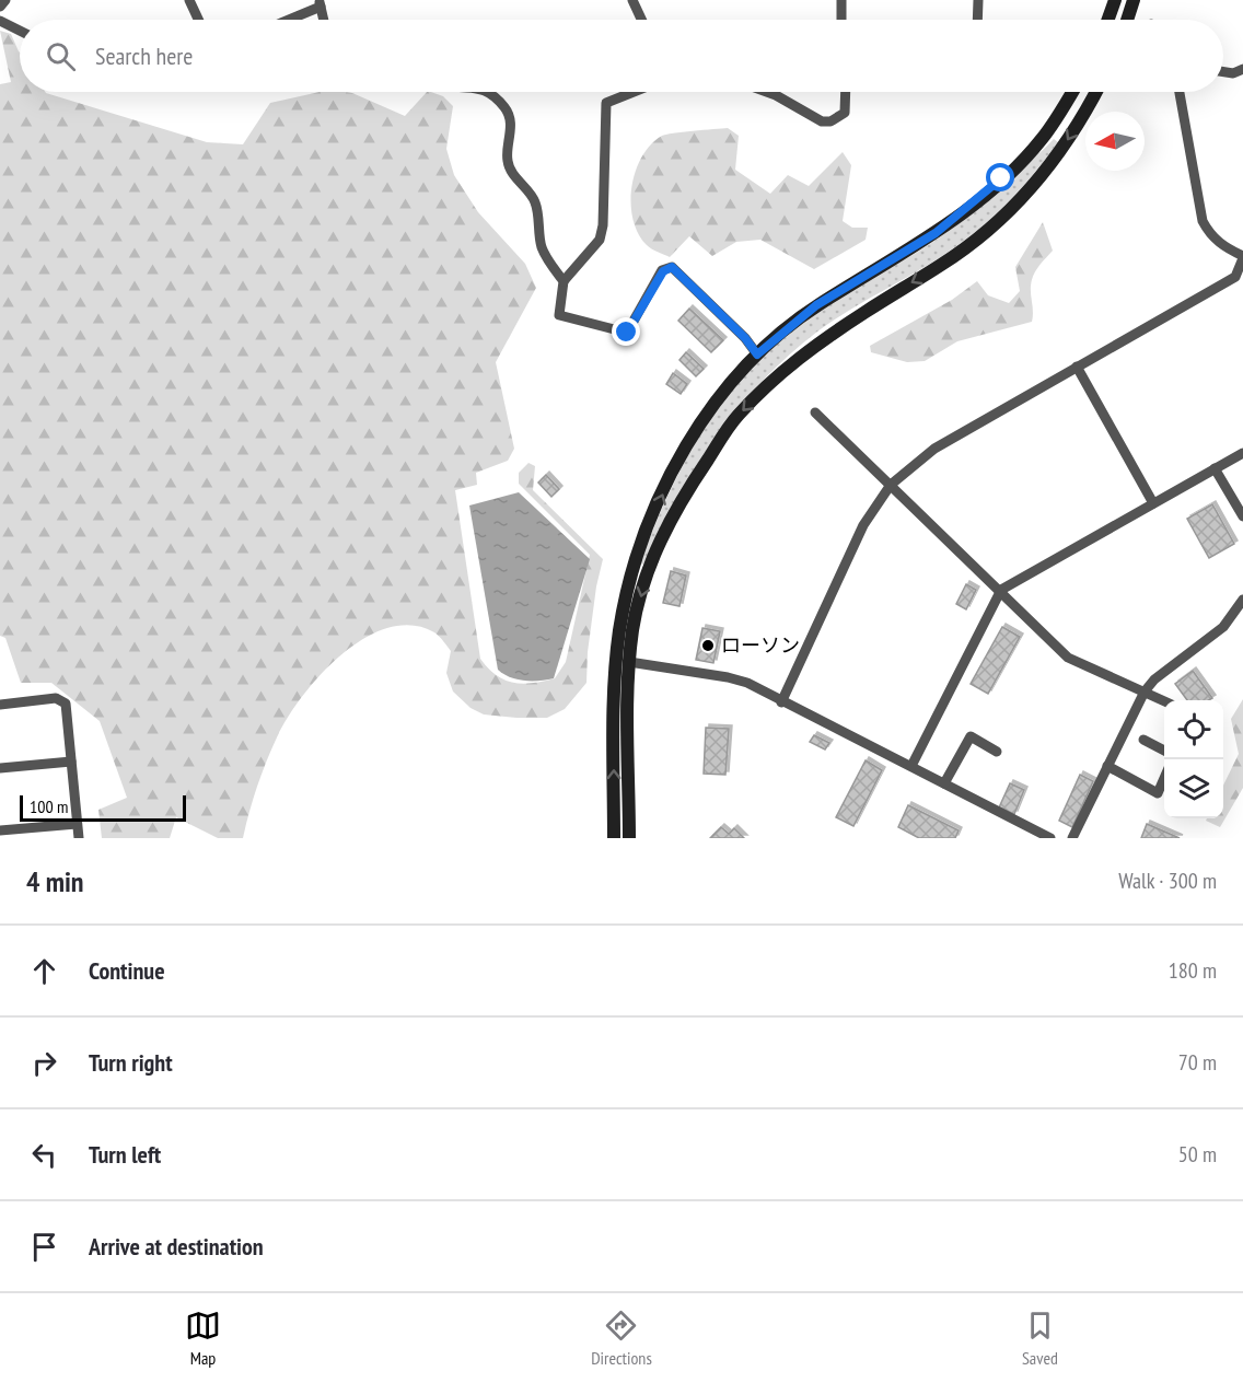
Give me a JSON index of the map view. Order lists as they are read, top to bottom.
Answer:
{
  "places": ["ローソン"],
  "scale_bar": "100 m",
  "north": "left",
  "page": {
    "search": "Search here",
    "scale": "100 m",
    "heading": ["4 min", "Walk · 300 m"],
    "list": [
      ["Continue", "180 m"],
      ["Turn right", "70 m"],
      ["Turn left", "50 m"],
      "Arrive at destination"
    ],
    "nav": ["Map", "Directions", "Saved"]
  }
}
